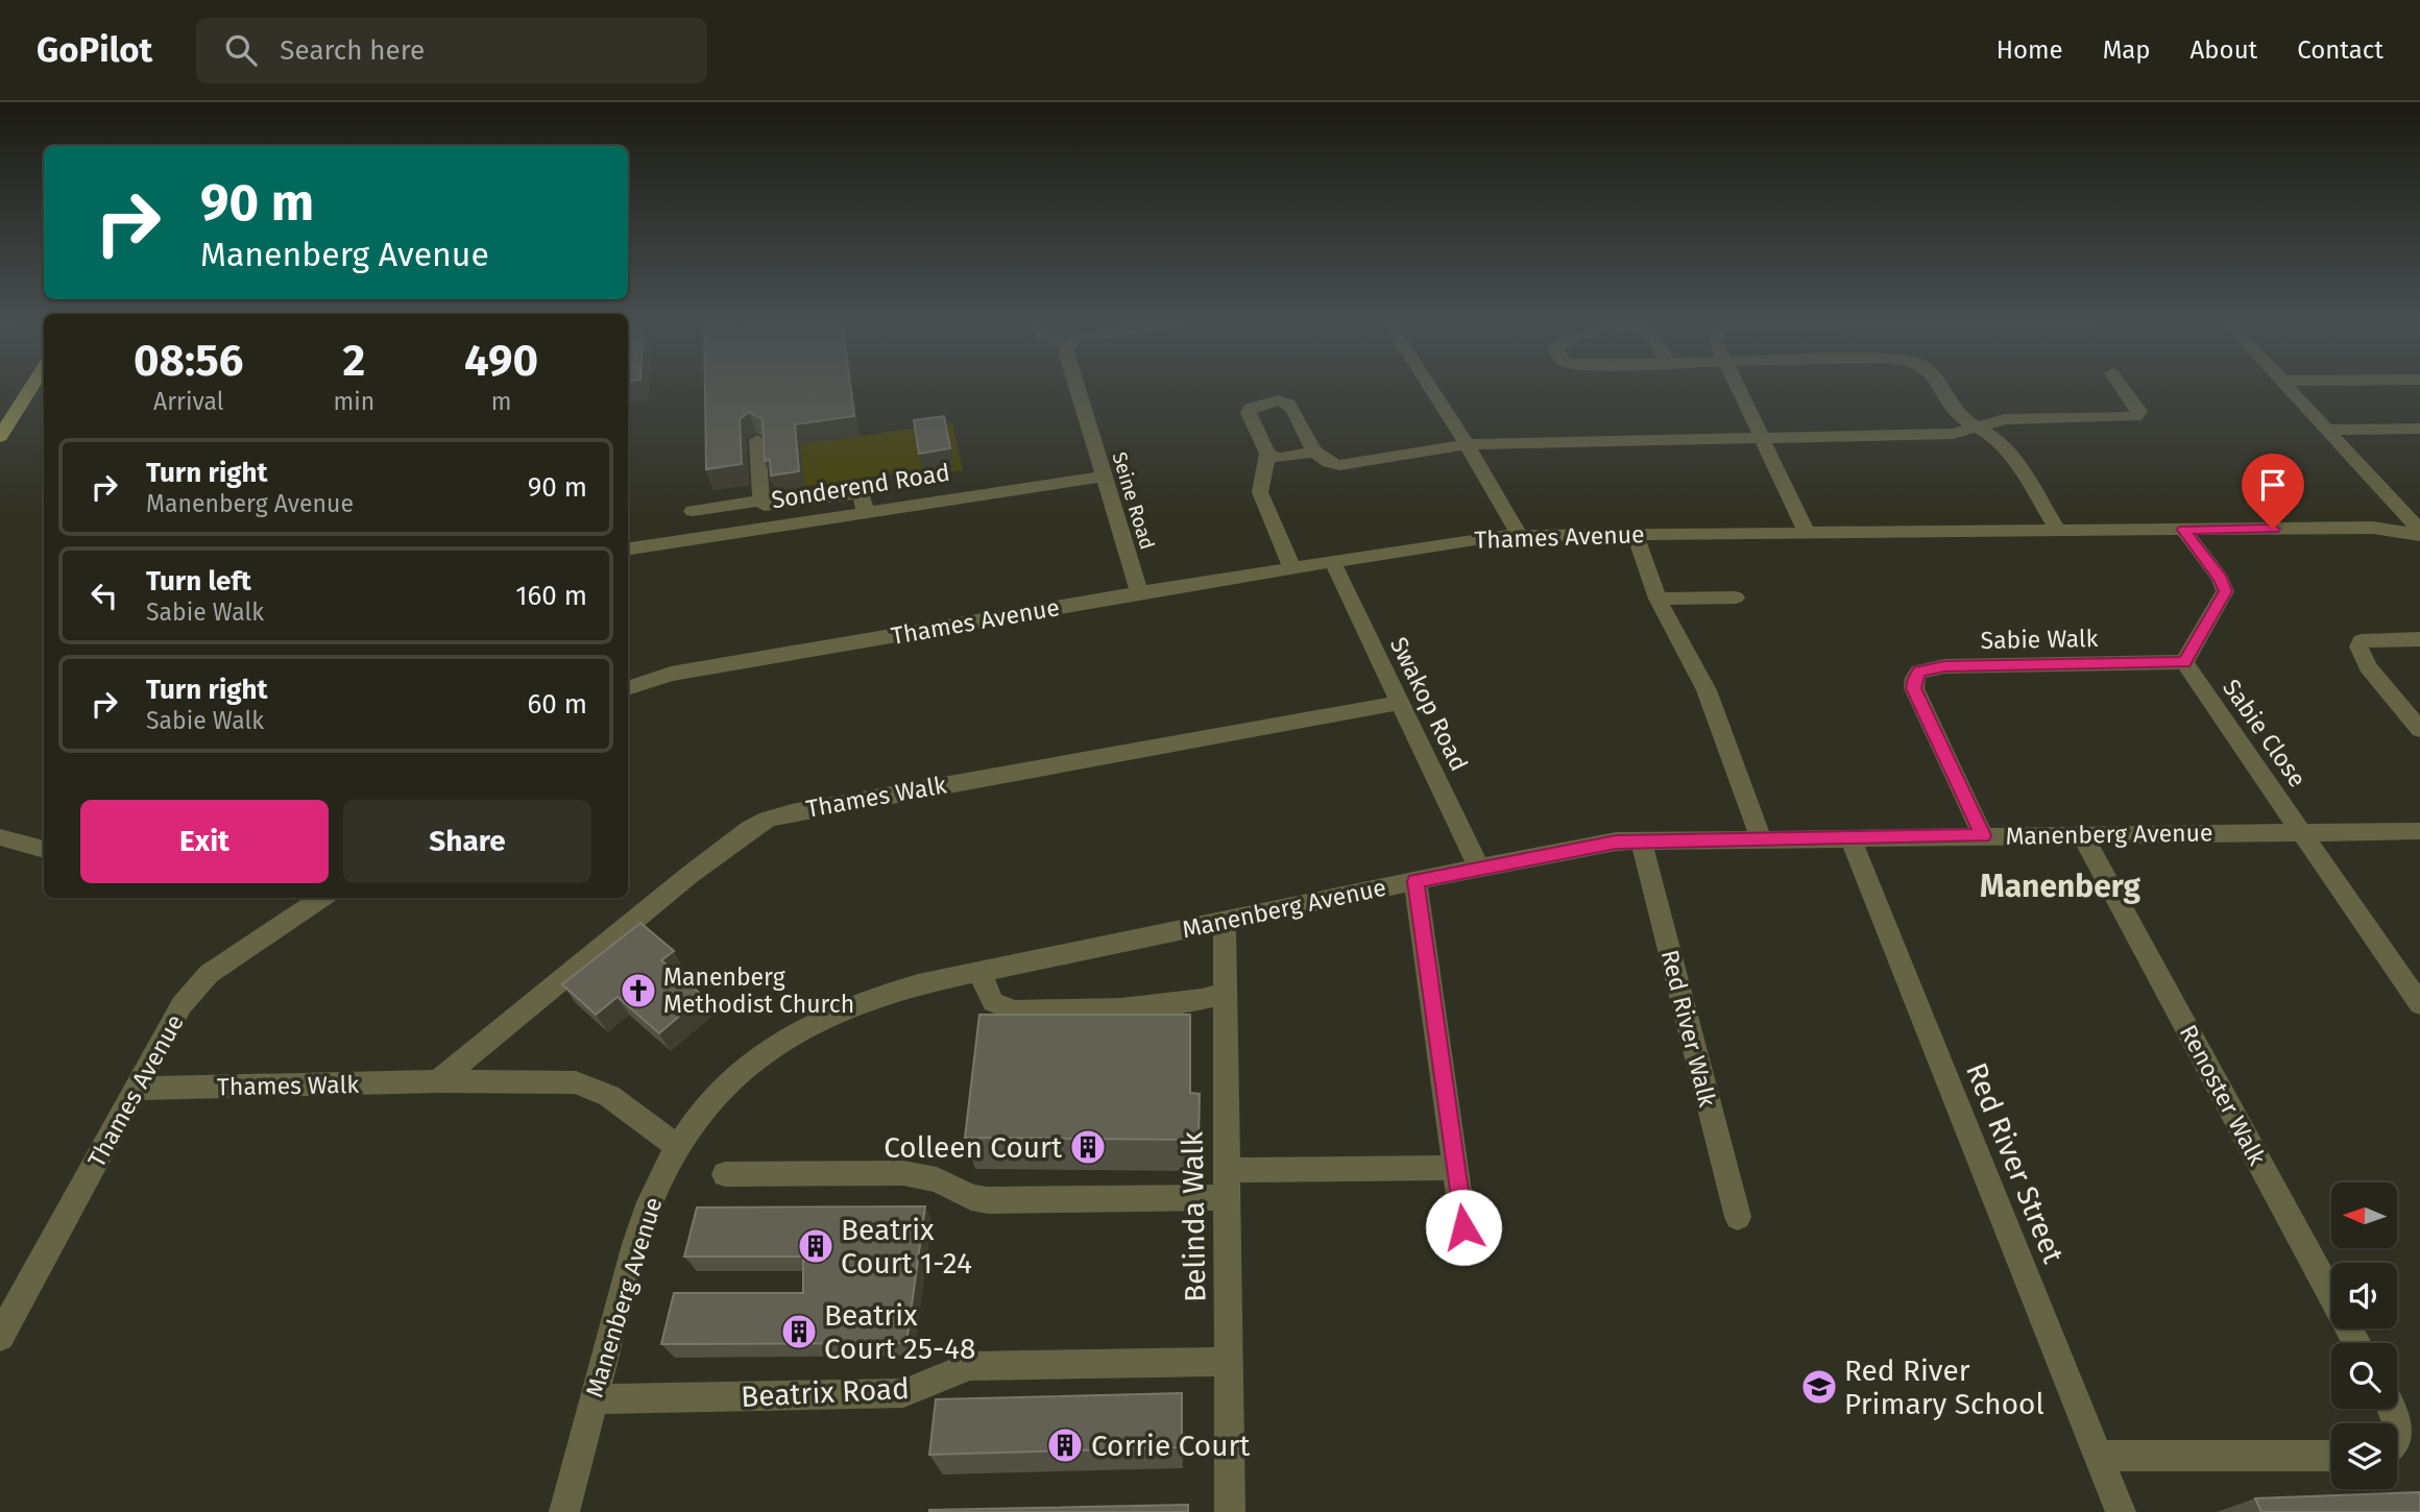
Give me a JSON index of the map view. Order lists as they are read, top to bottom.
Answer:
{
  "streets": {
    "street": [
      "Sonderend Road",
      "Seine Road",
      "Thames Avenue",
      "Sabie Walk",
      "Swakop Road",
      "Sabie Close",
      "Thames Walk",
      "Manenberg Avenue",
      "Red River Walk",
      "Renoster Walk",
      "Red River Street",
      "Belinda Walk",
      "Beatrix Road"
    ]
  },
  "crossings": [
    ["Sonderend Road", "Seine Road"],
    ["Seine Road", "Thames Avenue"],
    ["Thames Avenue", "Swakop Road"],
    ["Thames Avenue", "Thames Walk"],
    ["Sabie Walk", "Sabie Close"],
    ["Sabie Walk", "Manenberg Avenue"],
    ["Swakop Road", "Thames Walk"],
    ["Swakop Road", "Manenberg Avenue"],
    ["Sabie Close", "Manenberg Avenue"],
    ["Thames Walk", "Manenberg Avenue"],
    ["Manenberg Avenue", "Red River Walk"],
    ["Manenberg Avenue", "Renoster Walk"],
    ["Manenberg Avenue", "Red River Street"],
    ["Manenberg Avenue", "Belinda Walk"],
    ["Manenberg Avenue", "Beatrix Road"],
    ["Belinda Walk", "Beatrix Road"]
  ],
  "districts": ["Manenberg"],
  "places": {
    "church": ["Manenberg Methodist Church"],
    "building": [
      "Colleen Court",
      "Beatrix Court 1-24",
      "Beatrix Court 25-48",
      "Corrie Court"
    ],
    "school or university": ["Red River Primary School"]
  },
  "north": "left",
  "page": {
    "header": "GoPilot",
    "search": "Search here",
    "nav": [
      "Home",
      "Map",
      "About",
      "Contact"
    ],
    "turn": ["90 m", "Manenberg Avenue"],
    "eta": [
      "08:56",
      "Arrival",
      "2",
      "min",
      "490",
      "m"
    ],
    "list": [
      {
        "name": "Turn right",
        "note": "Manenberg Avenue",
        "value": "90 m"
      },
      {
        "name": "Turn left",
        "note": "Sabie Walk",
        "value": "160 m"
      },
      {
        "name": "Turn right",
        "note": "Sabie Walk",
        "value": "60 m"
      }
    ],
    "buttons": ["Exit", "Share"]
  }
}
